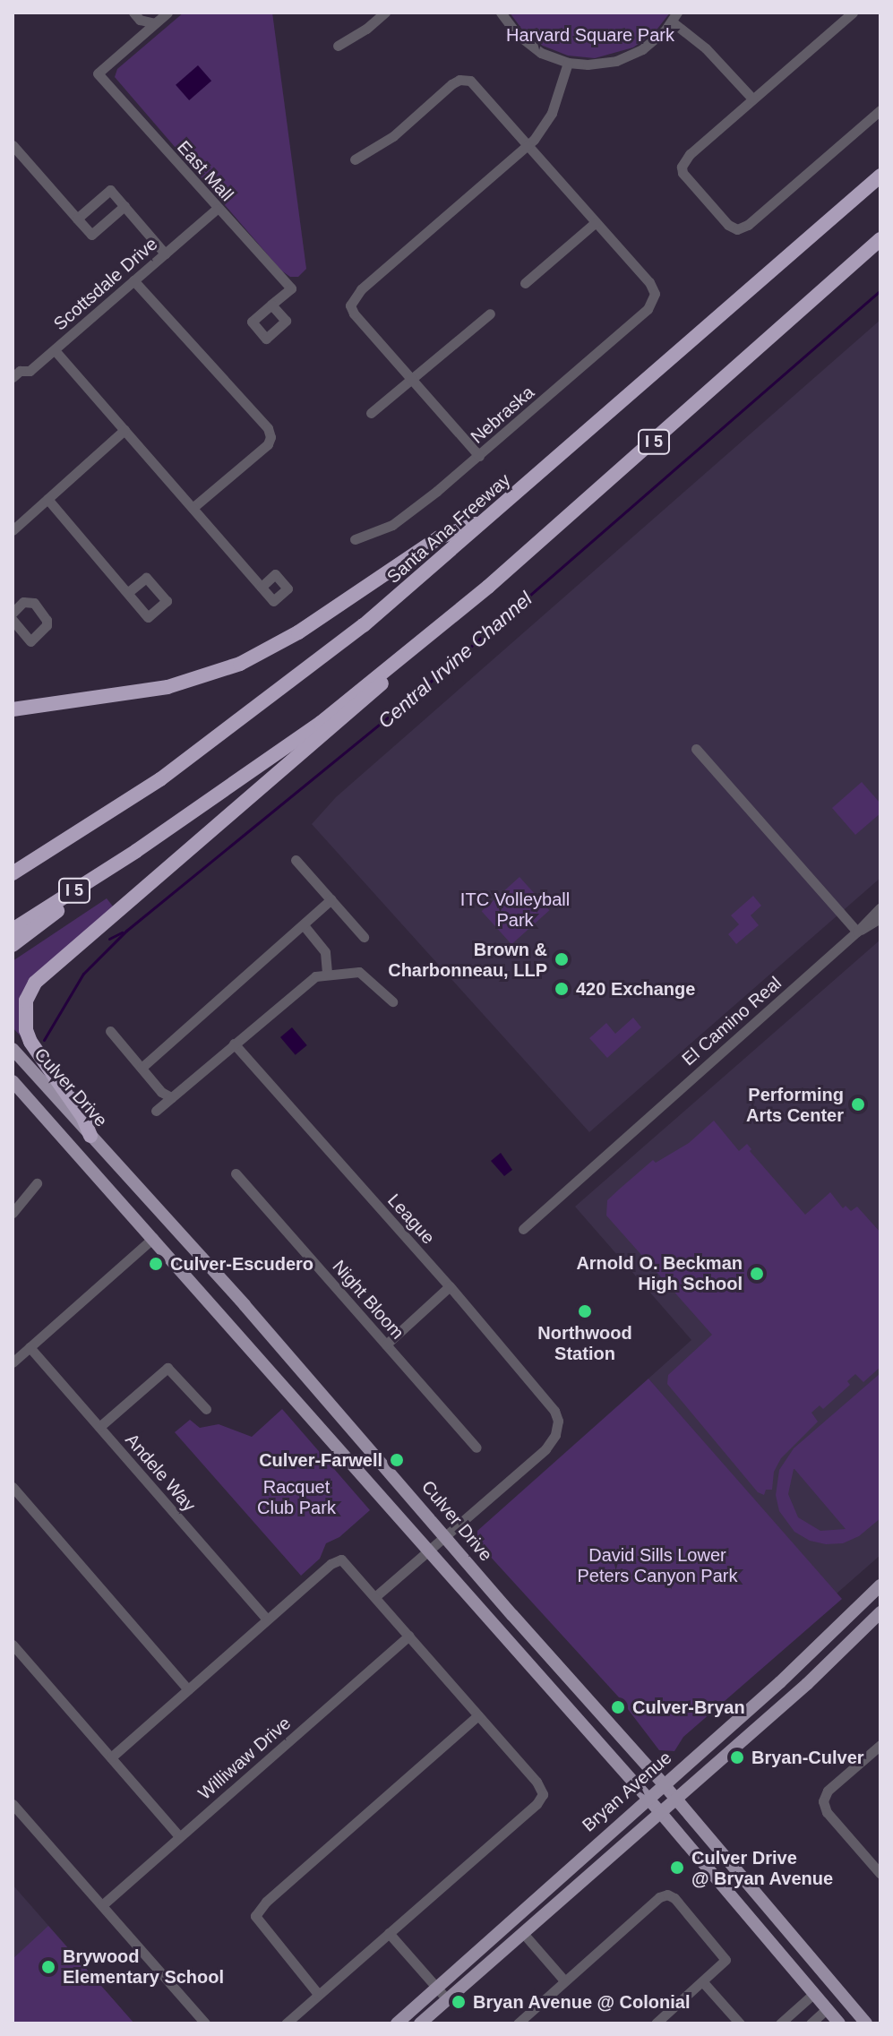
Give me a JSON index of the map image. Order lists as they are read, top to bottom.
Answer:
{
  "streets": {
    "highway": ["I 5", "Santa Ana Freeway"],
    "main road": ["Culver Drive", "Bryan Avenue"],
    "street": [
      "East Mall",
      "Scottsdale Drive",
      "Nebraska",
      "El Camino Real",
      "League",
      "Night Bloom",
      "Andele Way",
      "Williwaw Drive"
    ]
  },
  "crossings": [
    ["East Mall", "Scottsdale Drive"],
    ["Culver Drive", "League"],
    ["Culver Drive", "Bryan Avenue"]
  ],
  "water": ["Central Irvine Channel"],
  "parks": [
    "Harvard Square Park",
    "ITC Volleyball Park",
    "Racquet Club Park",
    "David Sills Lower Peters Canyon Park"
  ],
  "places": [
    "Brown & Charbonneau, LLP",
    "420 Exchange",
    "Performing Arts Center",
    "Culver-Escudero",
    "Arnold O. Beckman High School",
    "Northwood Station",
    "Culver-Farwell",
    "Culver-Bryan",
    "Bryan-Culver",
    "Culver Drive @ Bryan Avenue",
    "Brywood Elementary School",
    "Bryan Avenue @ Colonial"
  ]
}
